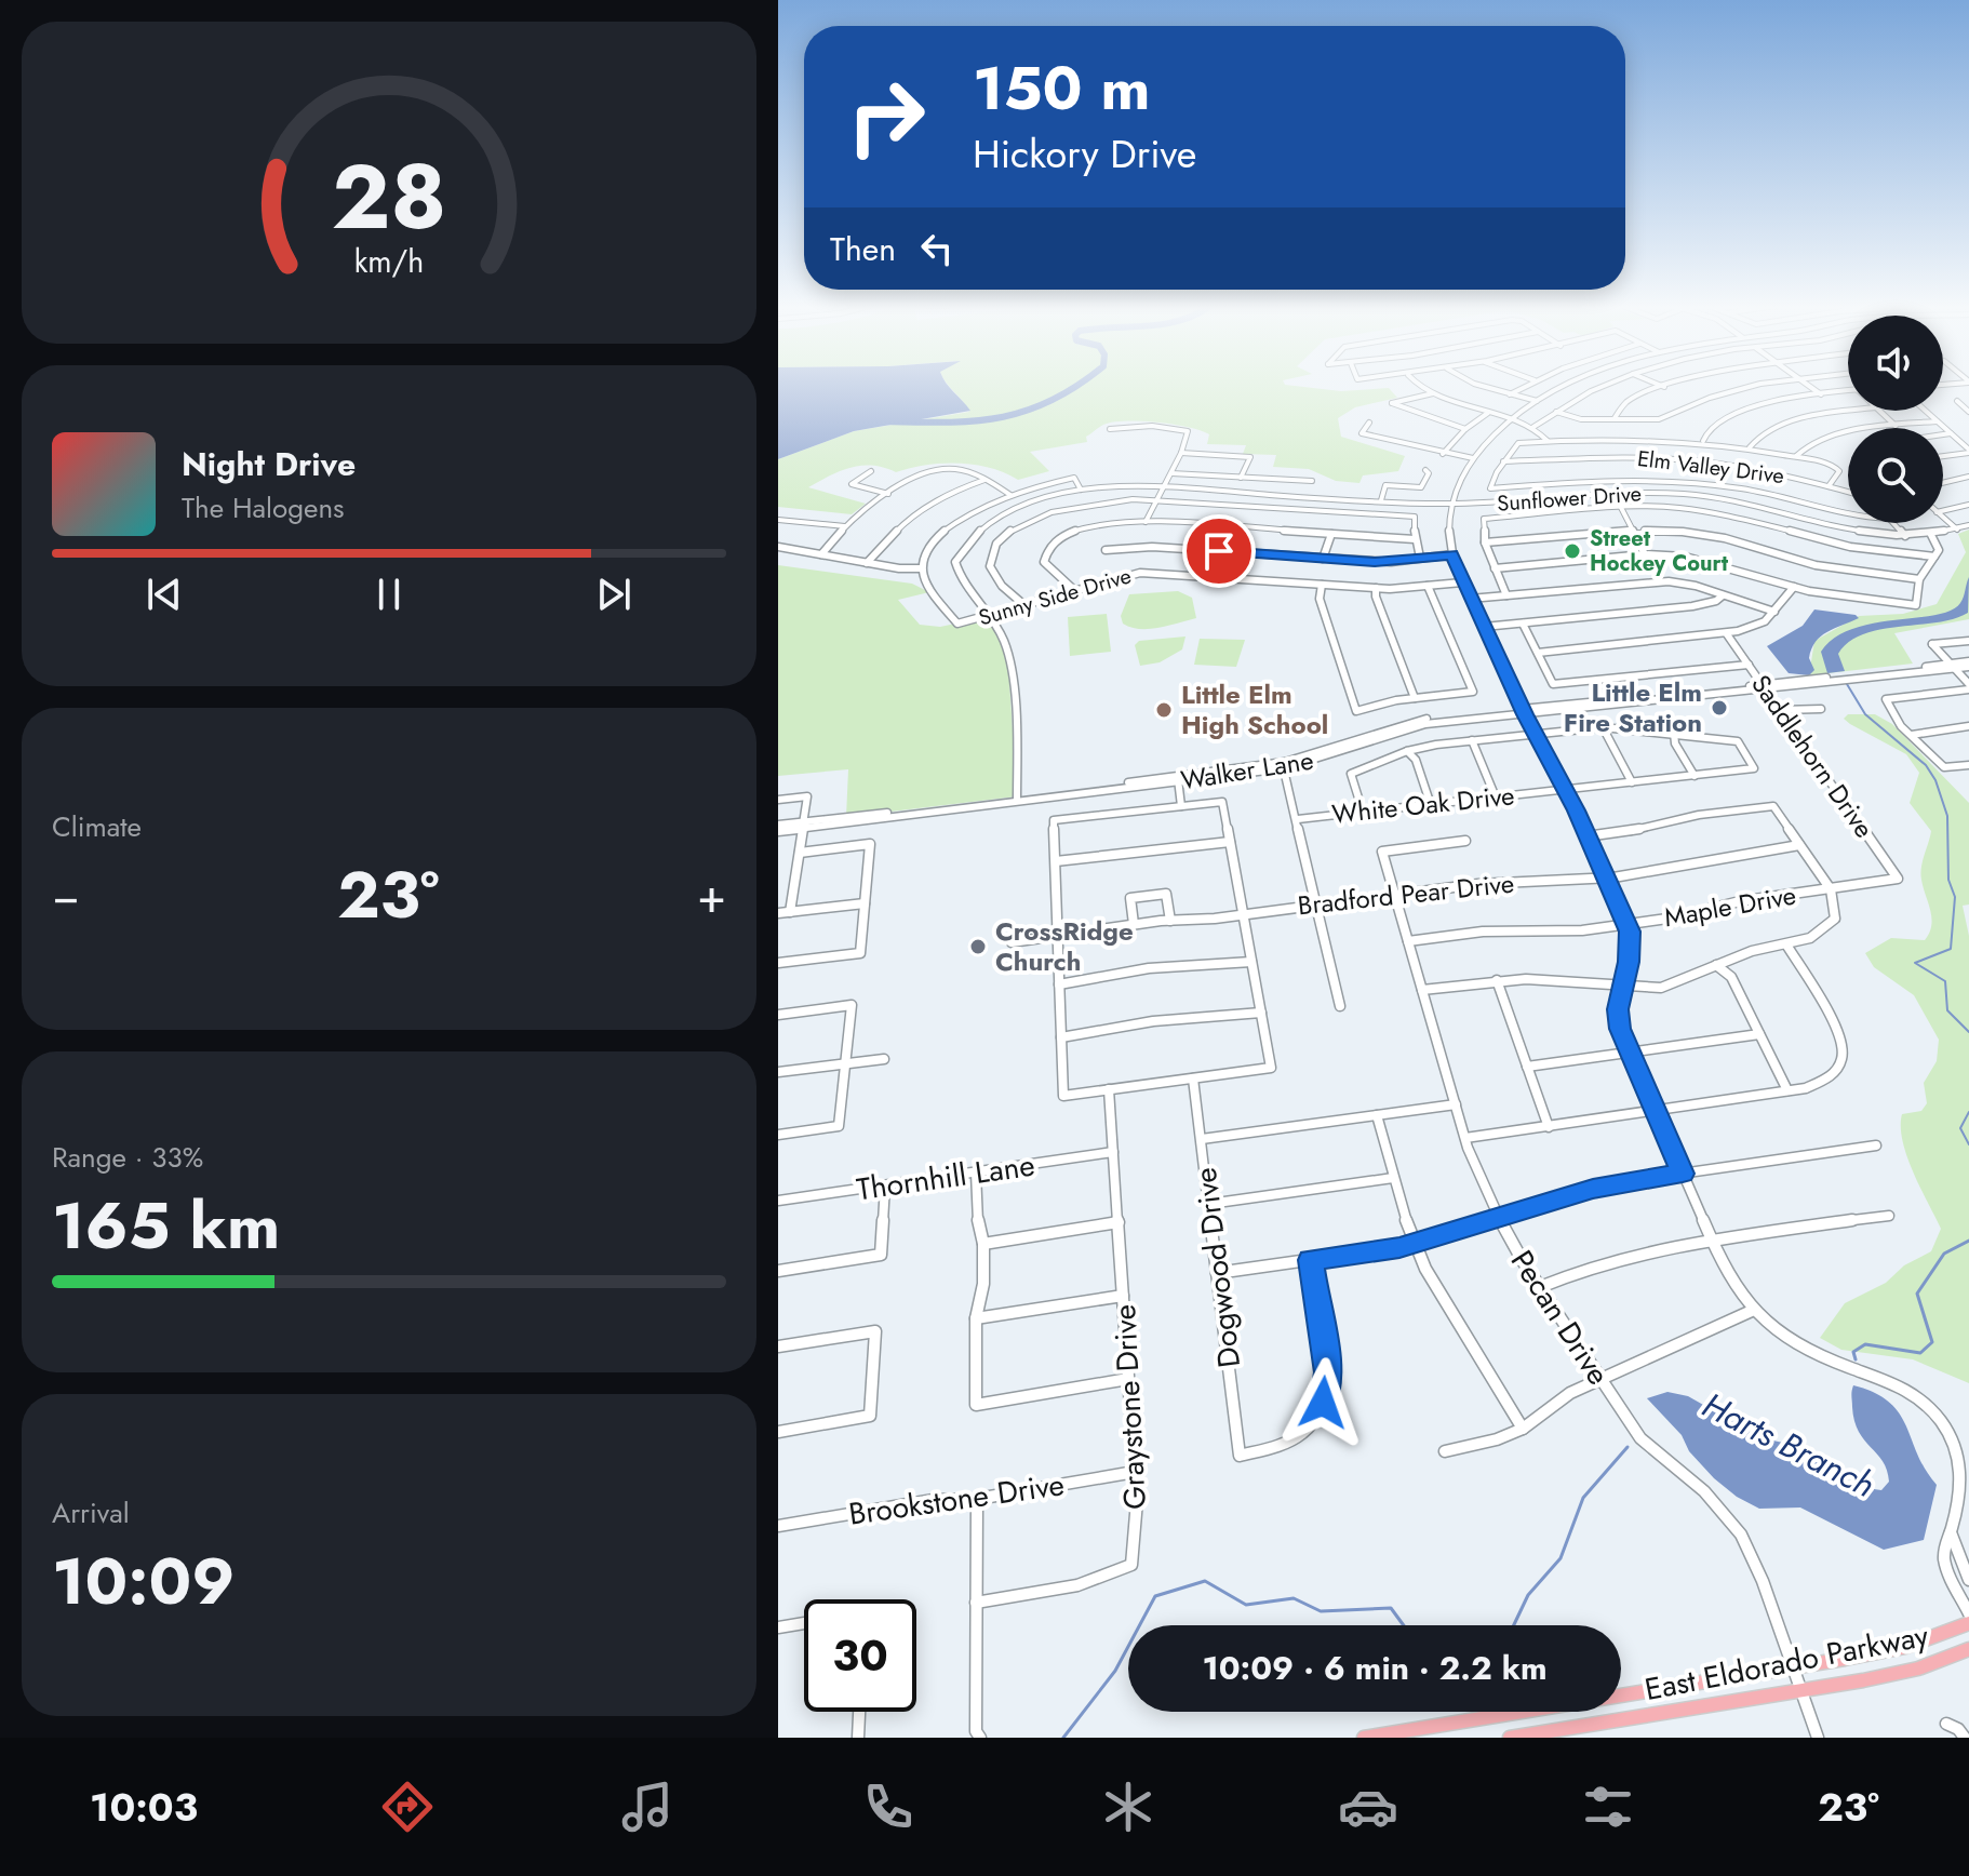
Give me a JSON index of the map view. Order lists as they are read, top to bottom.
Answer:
{
  "streets": {
    "main road": ["East Eldorado Parkway"],
    "street": [
      "Elm Valley Drive",
      "Sunflower Drive",
      "Sunny Side Drive",
      "Saddlehorn Drive",
      "Walker Lane",
      "White Oak Drive",
      "Bradford Pear Drive",
      "Maple Drive",
      "Thornhill Lane",
      "Dogwood Drive",
      "Pecan Drive",
      "Graystone Drive",
      "Brookstone Drive"
    ]
  },
  "crossings": [
    ["Sunflower Drive", "Sunny Side Drive"],
    ["Sunflower Drive", "Walker Lane"],
    ["Saddlehorn Drive", "Walker Lane"],
    ["Saddlehorn Drive", "Maple Drive"],
    ["Bradford Pear Drive", "Pecan Drive"],
    ["Maple Drive", "Pecan Drive"],
    ["Thornhill Lane", "Graystone Drive"],
    ["Pecan Drive", "East Eldorado Parkway"],
    ["Graystone Drive", "Brookstone Drive"]
  ],
  "water": ["Harts Branch"],
  "places": [
    "Street Hockey Court",
    "Little Elm Fire Station",
    "Little Elm High School",
    "CrossRidge Church"
  ],
  "page": {
    "turn": ["150 m", "Hickory Drive"],
    "then": "Then",
    "song": ["Night Drive", "The Halogens"],
    "tile": [
      "Climate",
      ["Range · 33%", "165 km"],
      ["Arrival", "10:09"]
    ],
    "heat": ["−", "23°", "+"],
    "limit": "30",
    "trip": "10:09 · 6 min · 2.2 km",
    "tabs": ["10:03", "23°"],
    "gauge": ["28", "km/h"]
  }
}
